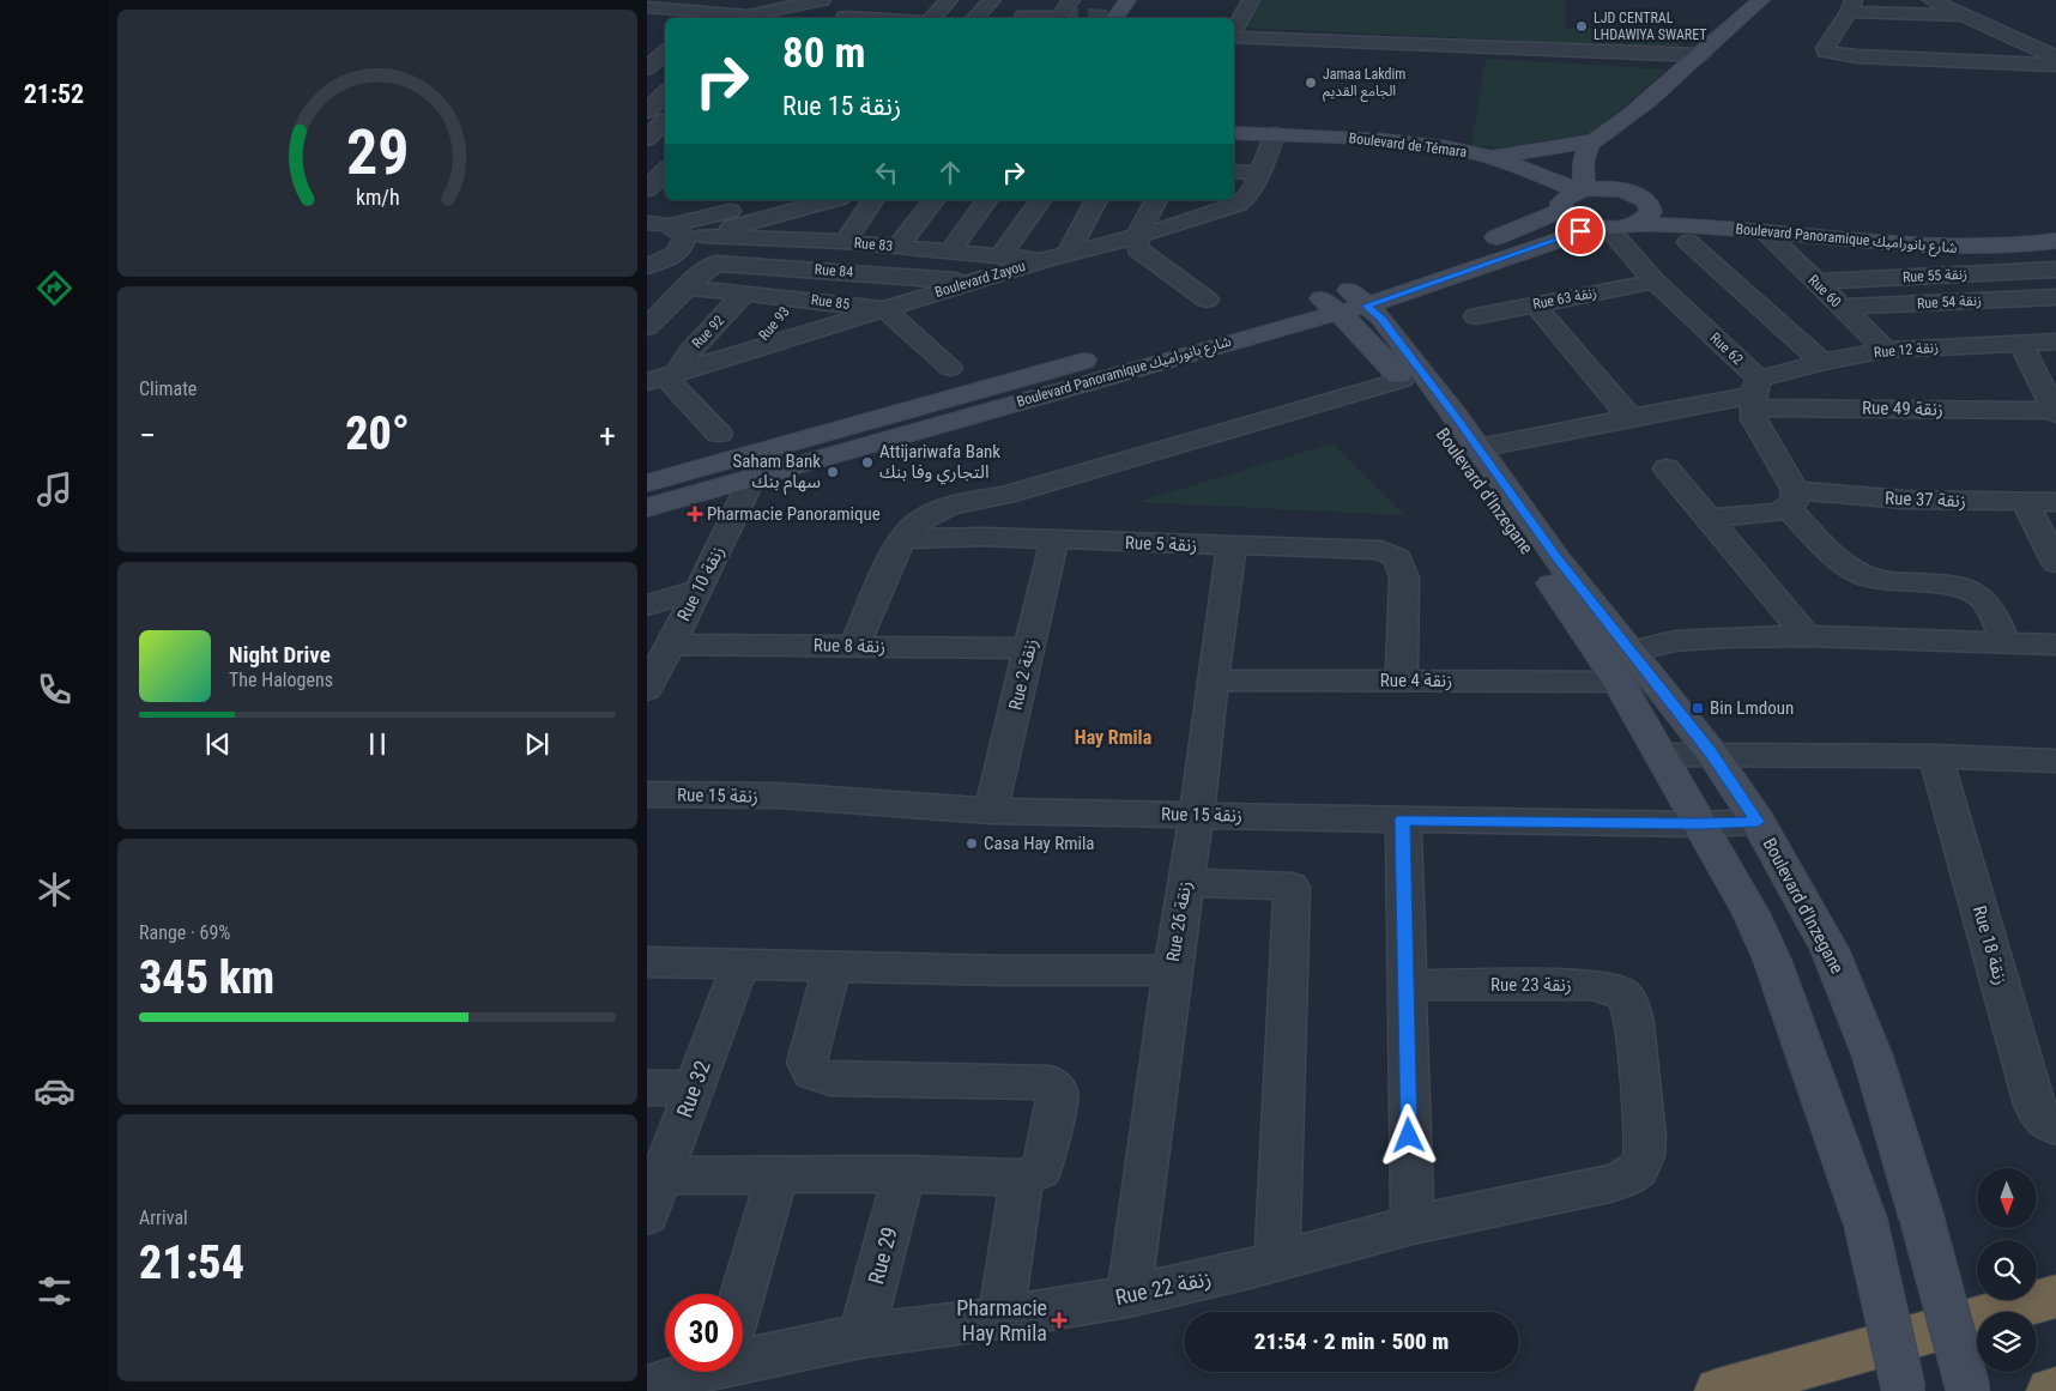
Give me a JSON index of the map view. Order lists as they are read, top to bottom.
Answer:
{
  "streets": {
    "street": [
      "Boulevard de Témara",
      "Boulevard Panoramique شارع بانوراميك",
      "Rue 83",
      "Rue 84",
      "Rue 55 زنقة",
      "Boulevard Zayou",
      "Rue 60",
      "Rue 63 زنقة",
      "Rue 85",
      "Rue 54 زنقة",
      "Rue 93",
      "Rue 92",
      "Rue 62",
      "Rue 12 زنقة",
      "Rue 49 زنقة",
      "Boulevard d'Inzegane",
      "Rue 37 زنقة",
      "Rue 5 زنقة",
      "Rue 10 زنقة",
      "Rue 8 زنقة",
      "Rue 2 زنقة",
      "Rue 4 زنقة",
      "Rue 15 زنقة",
      "Rue 26 زنقة",
      "Rue 18 زنقة",
      "Rue 23 زنقة",
      "Rue 32",
      "Rue 29",
      "Rue 22 زنقة"
    ]
  },
  "crossings": [
    ["Boulevard de Témara", "Boulevard Zayou"],
    ["Boulevard Panoramique شارع بانوراميك", "Rue 60"],
    ["Boulevard Panoramique شارع بانوراميك", "Rue 62"],
    ["Boulevard Panoramique شارع بانوراميك", "Boulevard d'Inzegane"],
    ["Boulevard Panoramique شارع بانوراميك", "Rue 10 زنقة"],
    ["Rue 83", "Boulevard Zayou"],
    ["Rue 84", "Boulevard Zayou"],
    ["Rue 84", "Rue 85"],
    ["Rue 55 زنقة", "Rue 60"],
    ["Boulevard Zayou", "Rue 85"],
    ["Boulevard Zayou", "Rue 93"],
    ["Boulevard Zayou", "Rue 92"],
    ["Rue 60", "Rue 54 زنقة"],
    ["Rue 60", "Rue 12 زنقة"],
    ["Rue 63 زنقة", "Rue 62"],
    ["Rue 85", "Rue 93"],
    ["Rue 85", "Rue 92"],
    ["Rue 62", "Rue 12 زنقة"],
    ["Rue 62", "Rue 49 زنقة"],
    ["Rue 62", "Rue 37 زنقة"],
    ["Rue 62", "Rue 4 زنقة"],
    ["Rue 12 زنقة", "Rue 49 زنقة"],
    ["Boulevard d'Inzegane", "Rue 4 زنقة"],
    ["Boulevard d'Inzegane", "Rue 15 زنقة"],
    ["Rue 5 زنقة", "Rue 2 زنقة"],
    ["Rue 5 زنقة", "Rue 4 زنقة"],
    ["Rue 5 زنقة", "Rue 26 زنقة"],
    ["Rue 10 زنقة", "Rue 8 زنقة"],
    ["Rue 8 زنقة", "Rue 2 زنقة"],
    ["Rue 2 زنقة", "Rue 15 زنقة"],
    ["Rue 4 زنقة", "Rue 26 زنقة"],
    ["Rue 15 زنقة", "Rue 26 زنقة"],
    ["Rue 26 زنقة", "Rue 22 زنقة"],
    ["Rue 23 زنقة", "Rue 22 زنقة"],
    ["Rue 29", "Rue 22 زنقة"]
  ],
  "districts": ["Hay Rmila"],
  "places": {
    "other": [
      "LJD CENTRAL LHDAWIYA SWARET",
      "Jamaa Lakdim الجامع القديم",
      "Attijariwafa Bank التجاري وفا بنك",
      "Saham Bank سهام بنك",
      "Casa Hay Rmila"
    ],
    "health": ["Pharmacie Panoramique", "Pharmacie Hay Rmila"],
    "transit": ["Bin Lmdoun"]
  },
  "north": "bottom",
  "page": {
    "tabs": "21:52",
    "turn": ["80 m", "Rue 15 زنقة"],
    "tile": [
      "Climate",
      ["Range · 69%", "345 km"],
      ["Arrival", "21:54"]
    ],
    "heat": ["−", "20°", "+"],
    "song": ["Night Drive", "The Halogens"],
    "limit": "30",
    "trip": "21:54 · 2 min · 500 m",
    "gauge": ["29", "km/h"]
  }
}
